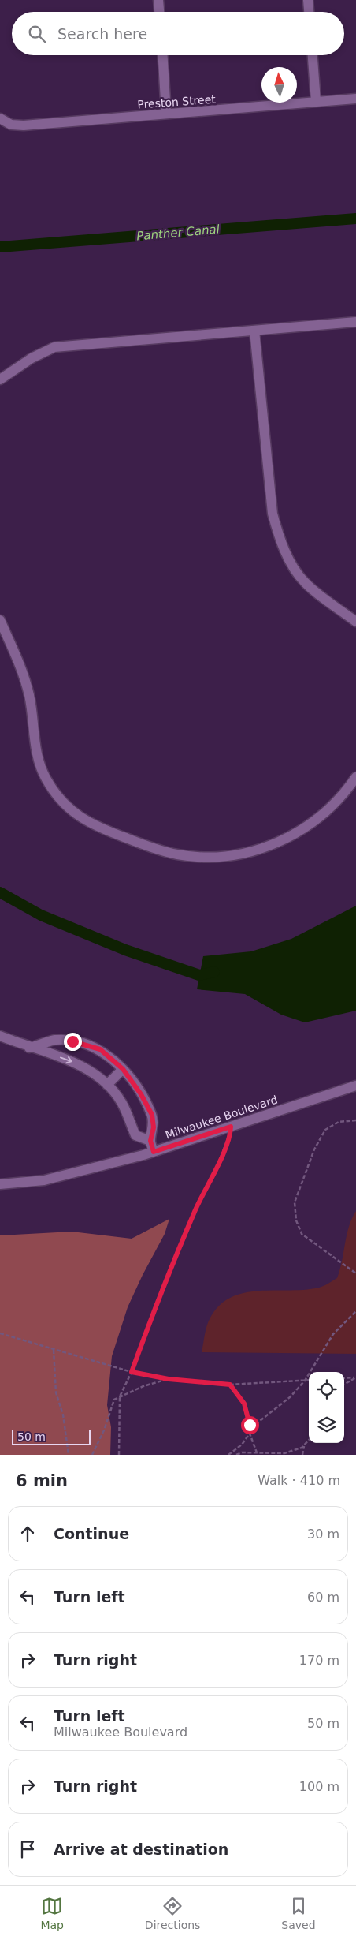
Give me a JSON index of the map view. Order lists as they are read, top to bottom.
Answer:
{
  "streets": {
    "street": ["Preston Street", "Milwaukee Boulevard"]
  },
  "water": ["Panther Canal"],
  "scale_bar": "50 m",
  "north": "top",
  "page": {
    "search": "Search here",
    "scale": "50 m",
    "heading": ["6 min", "Walk · 410 m"],
    "list": [
      ["Continue", "30 m"],
      ["Turn left", "60 m"],
      ["Turn right", "170 m"],
      ["Turn left", "Milwaukee Boulevard", "50 m"],
      ["Turn right", "100 m"],
      "Arrive at destination"
    ],
    "nav": ["Map", "Directions", "Saved"]
  }
}
